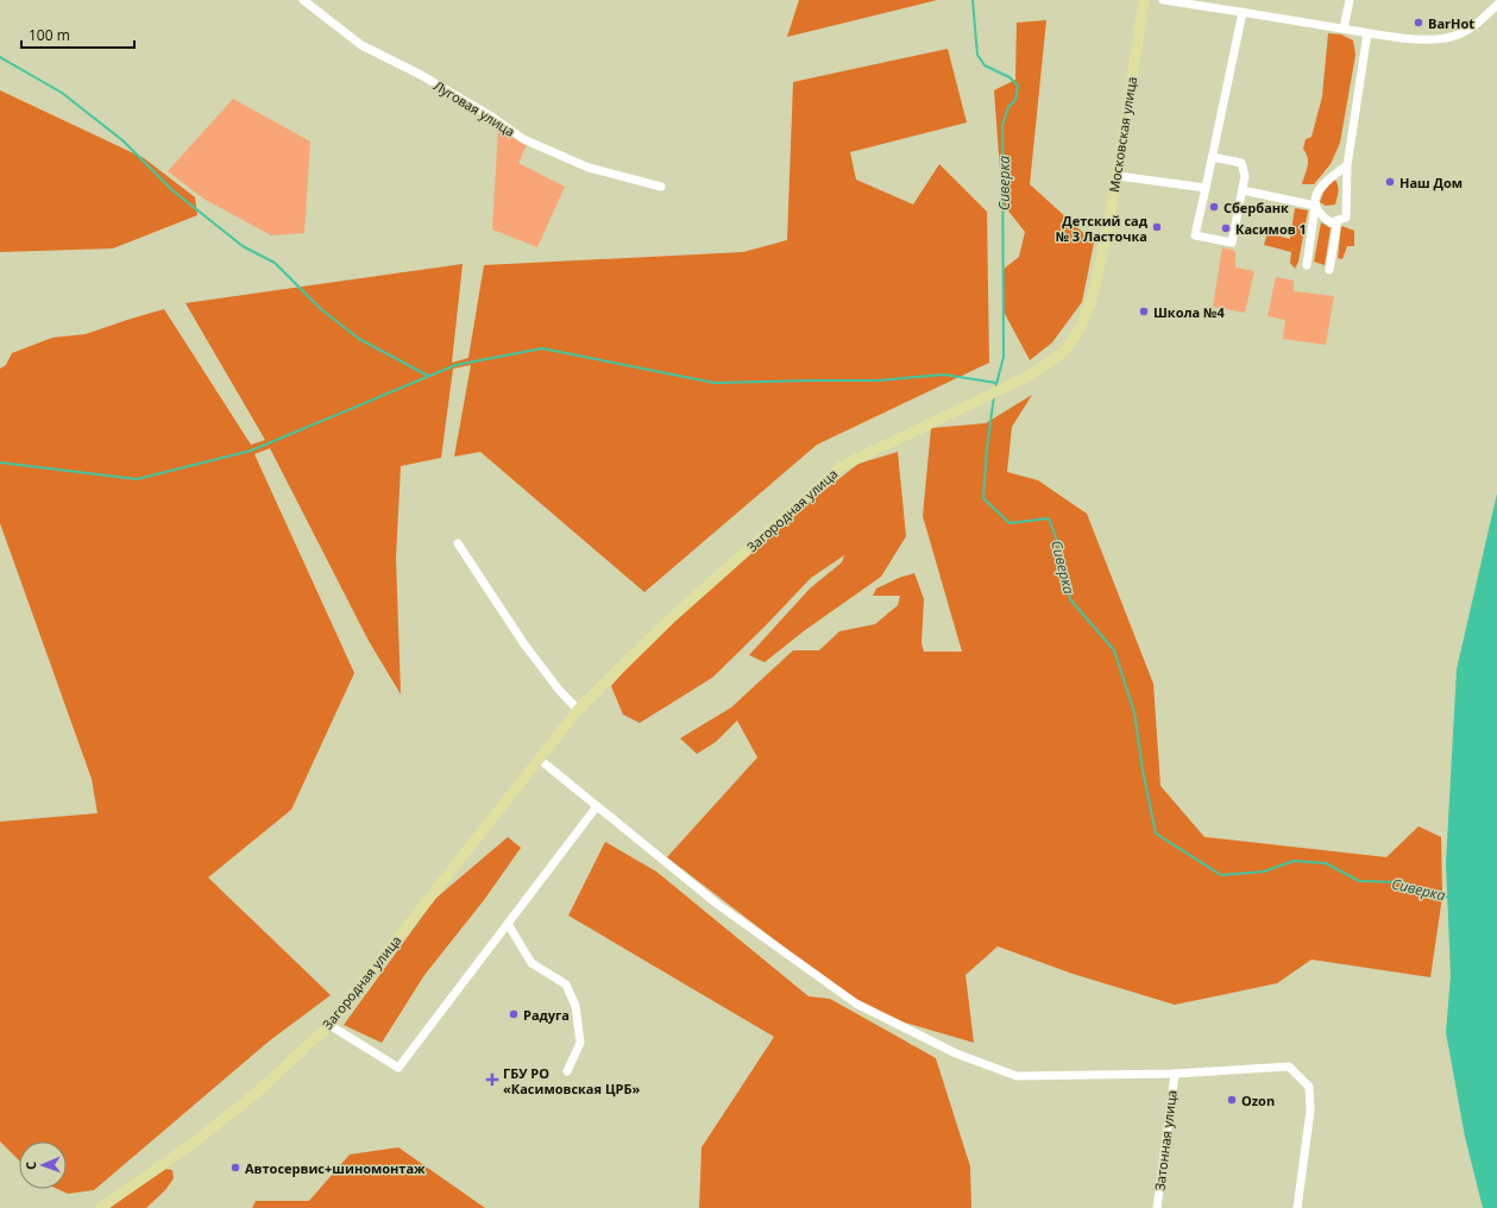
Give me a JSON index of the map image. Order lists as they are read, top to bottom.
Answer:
{
  "streets": {
    "main road": ["Московская улица", "Загородная улица"],
    "street": ["Луговая улица", "Затонная улица"]
  },
  "crossings": [
    ["Московская улица", "Загородная улица"]
  ],
  "water": ["Сиверка"],
  "places": {
    "other": [
      "BarHot",
      "Наш Дом",
      "Сбербанк",
      "Детский сад № 3 Ласточка",
      "Касимов 1",
      "Школа №4",
      "Радуга",
      "Ozon",
      "Автосервис+шиномонтаж"
    ],
    "health": ["ГБУ РО «Касимовская ЦРБ»"]
  },
  "scale_bar": "100 m",
  "north": "left"
}
